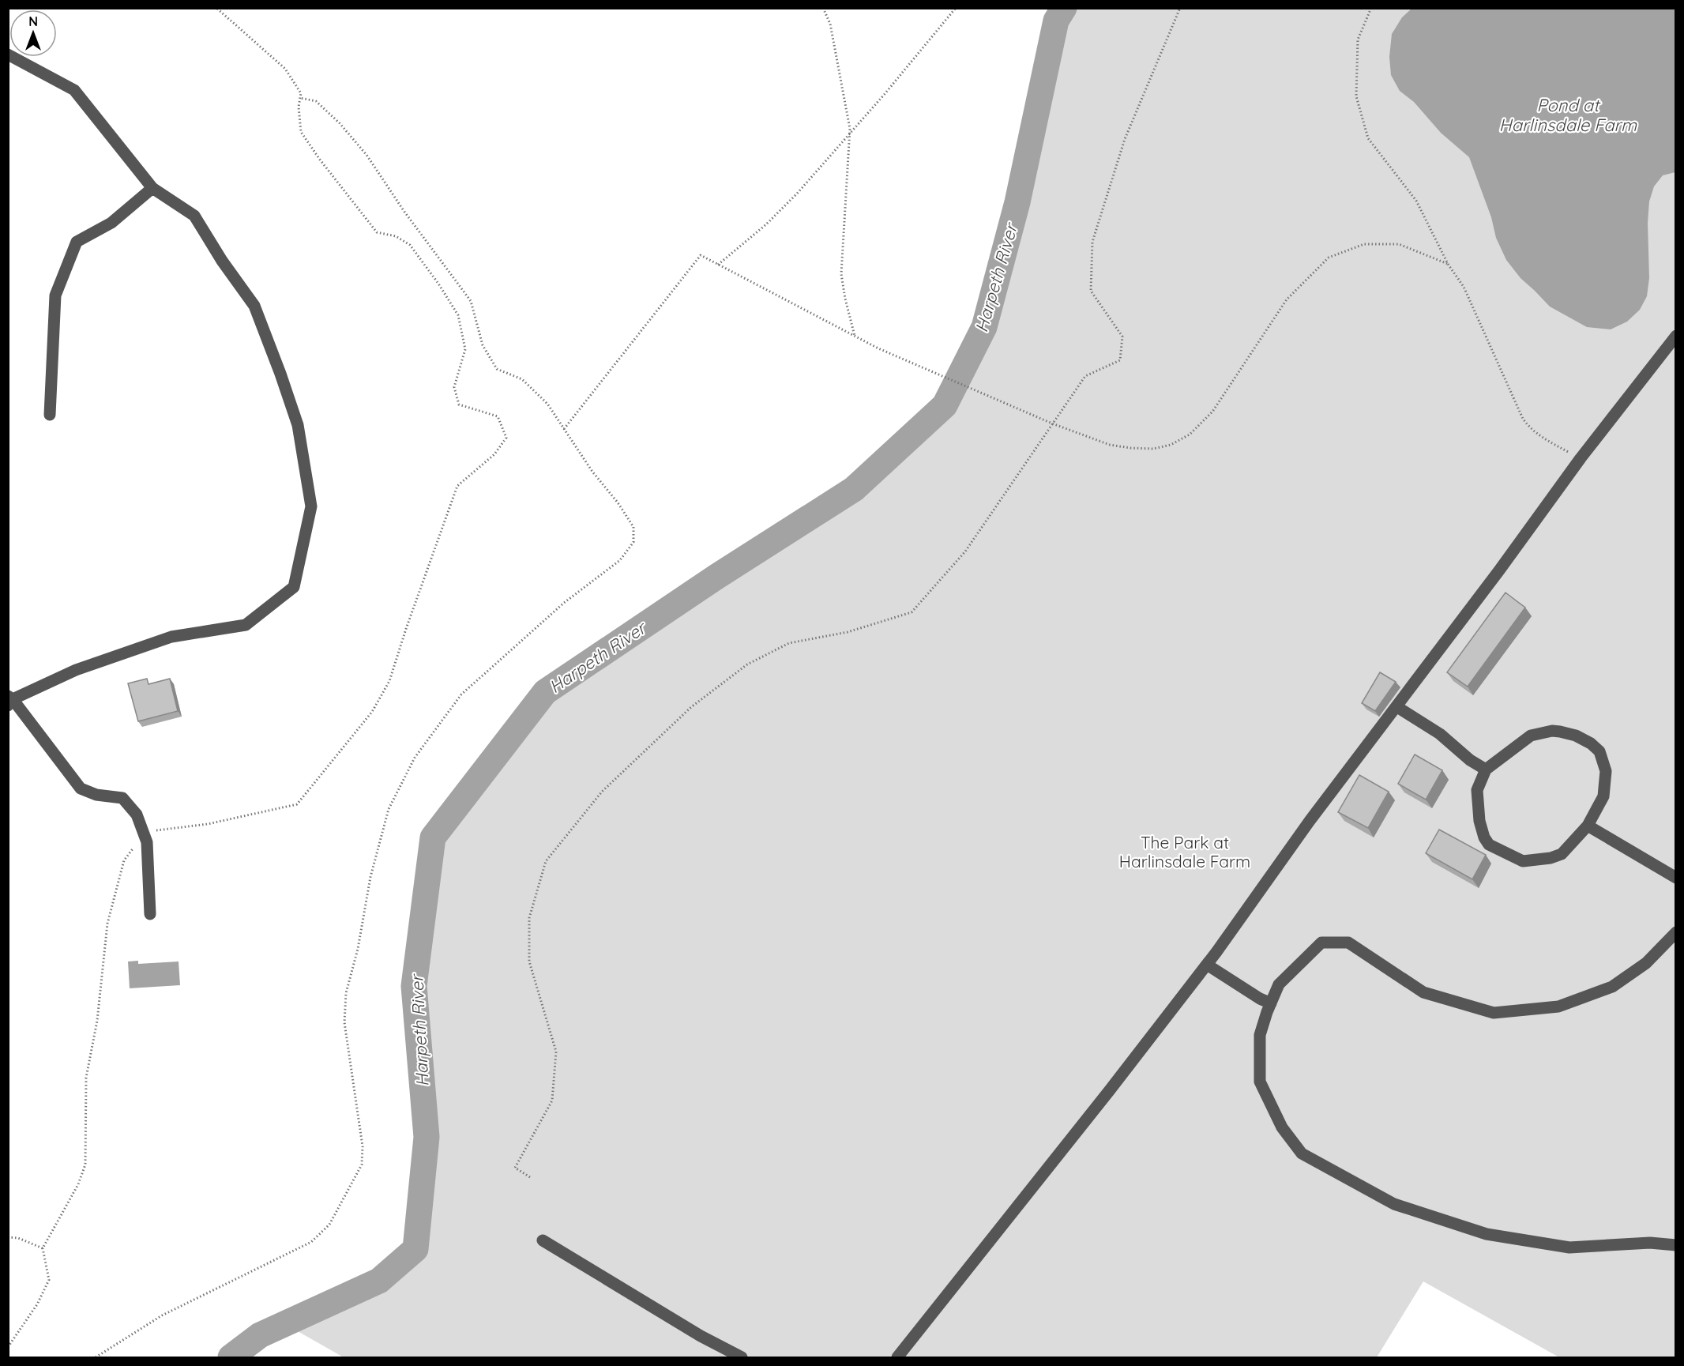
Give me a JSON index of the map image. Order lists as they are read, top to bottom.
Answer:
{
  "water": ["Pond at Harlinsdale Farm", "Harpeth River"],
  "parks": ["The Park at Harlinsdale Farm"],
  "north": "top"
}
